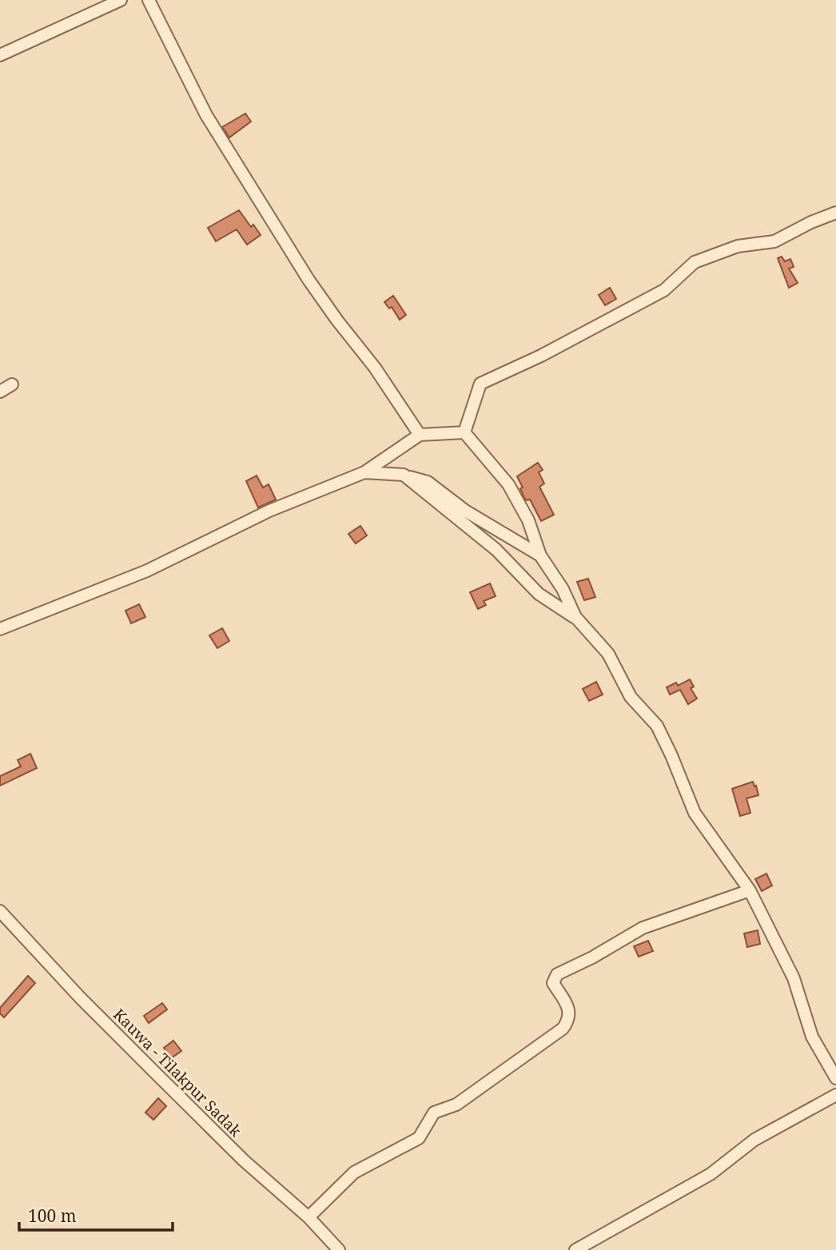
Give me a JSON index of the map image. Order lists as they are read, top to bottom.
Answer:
{
  "streets": {
    "street": ["Kauwa - Tilakpur Sadak"]
  },
  "scale_bar": "100 m"
}
